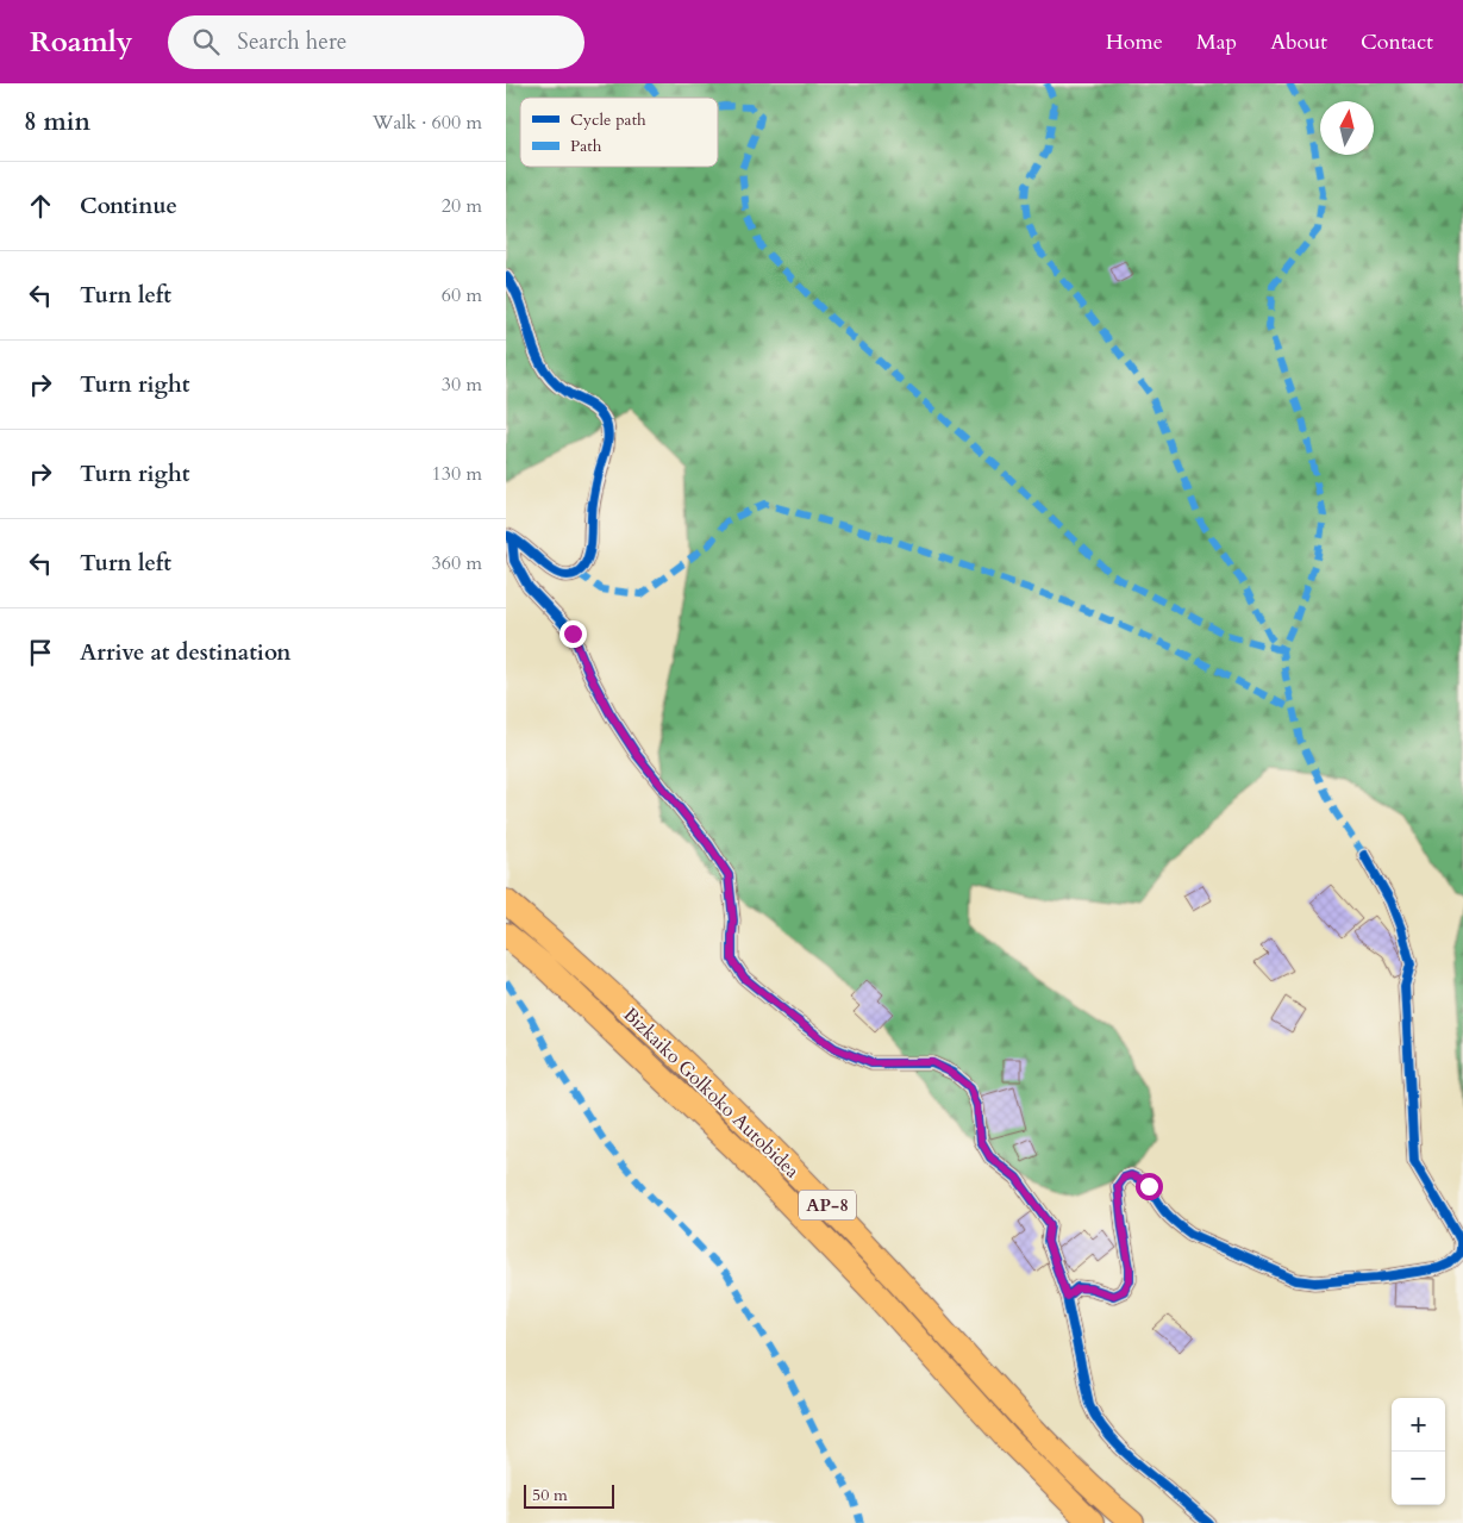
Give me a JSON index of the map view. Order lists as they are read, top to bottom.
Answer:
{
  "streets": {
    "highway": ["Bizkaiko Golkoko Autobidea", "AP-8"]
  },
  "legend": ["Cycle path", "Path"],
  "scale_bar": "50 m",
  "north": "top",
  "page": {
    "header": "Roamly",
    "search": "Search here",
    "nav": [
      "Home",
      "Map",
      "About",
      "Contact"
    ],
    "heading": ["8 min", "Walk · 600 m"],
    "list": [
      ["Continue", "20 m"],
      ["Turn left", "60 m"],
      ["Turn right", "30 m"],
      ["Turn right", "130 m"],
      ["Turn left", "360 m"],
      "Arrive at destination"
    ],
    "map_buttons": ["+", "−"],
    "scale": "50 m"
  }
}
